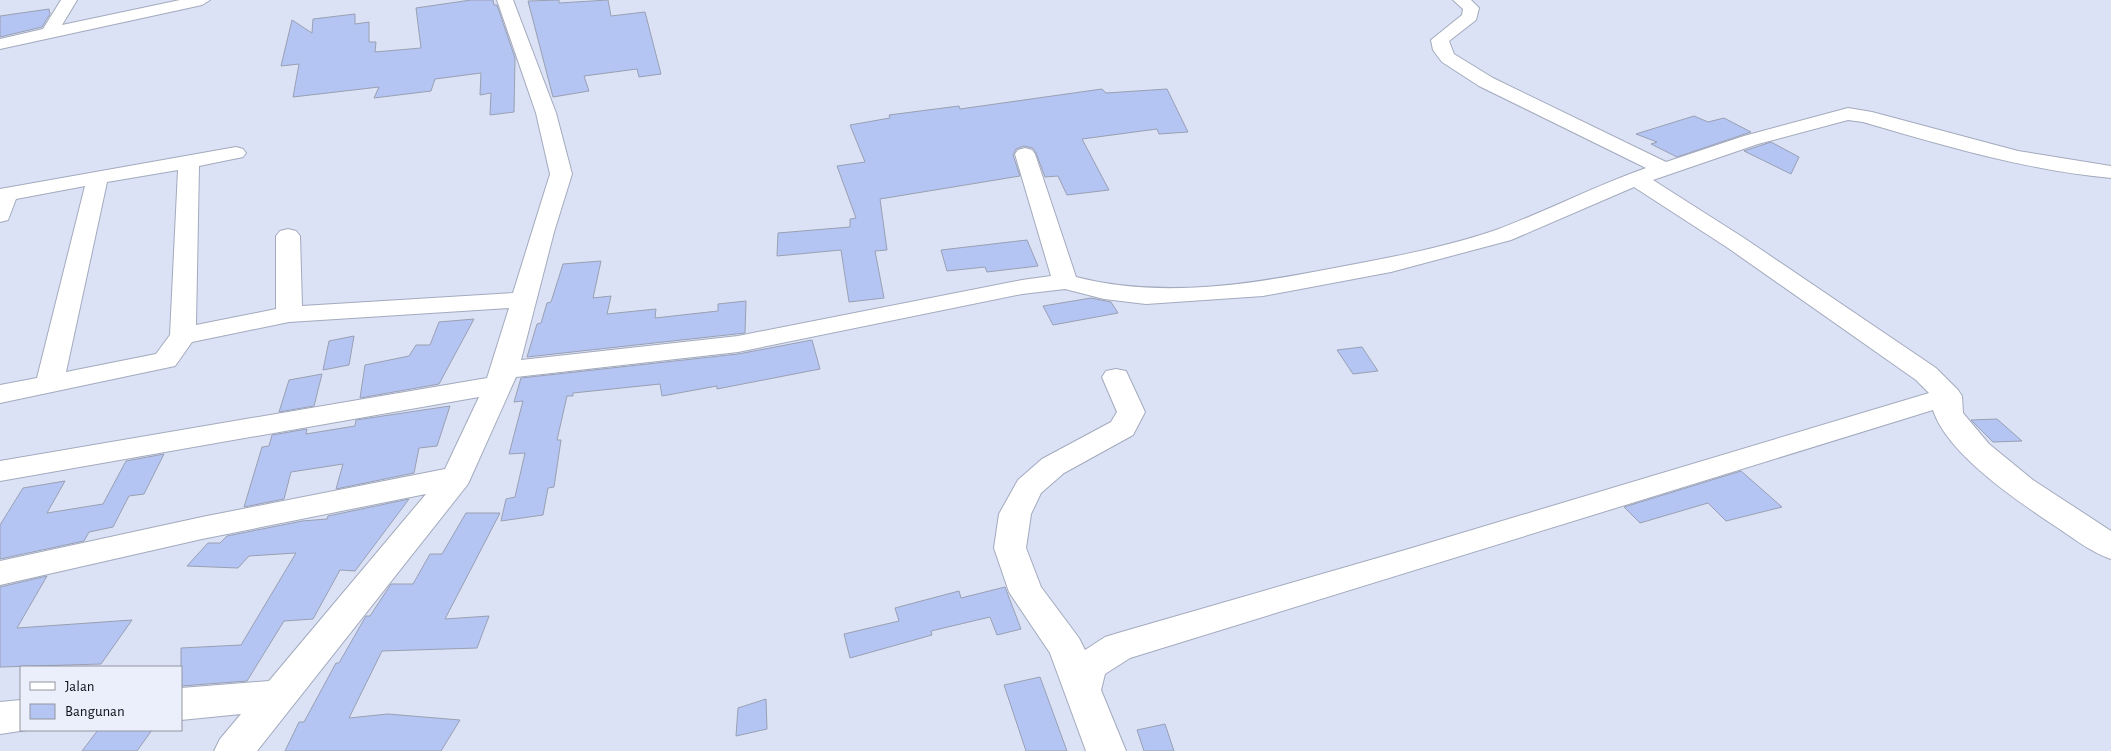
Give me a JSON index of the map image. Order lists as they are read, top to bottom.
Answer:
{
  "legend": ["Jalan", "Bangunan"]
}
